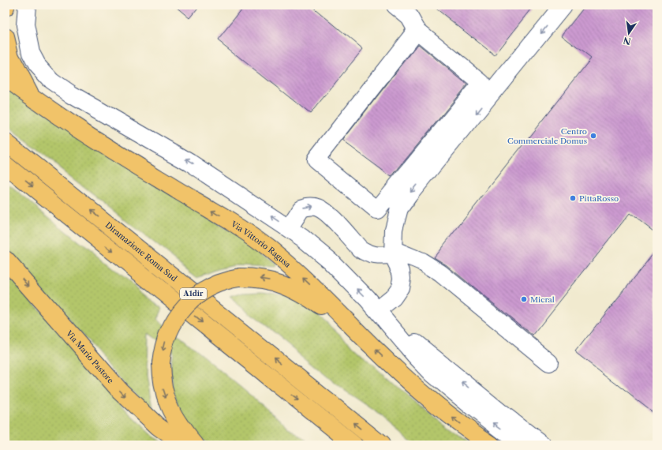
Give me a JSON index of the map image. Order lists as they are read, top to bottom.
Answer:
{
  "streets": {
    "highway": [
      "Via Vittorio Ragusa",
      "Diramazione Roma Sud",
      "A1dir",
      "Via Mario Pastore"
    ]
  },
  "places": ["Centro Commerciale Domus", "PittaRosso", "Micral"],
  "north": "bottom"
}
